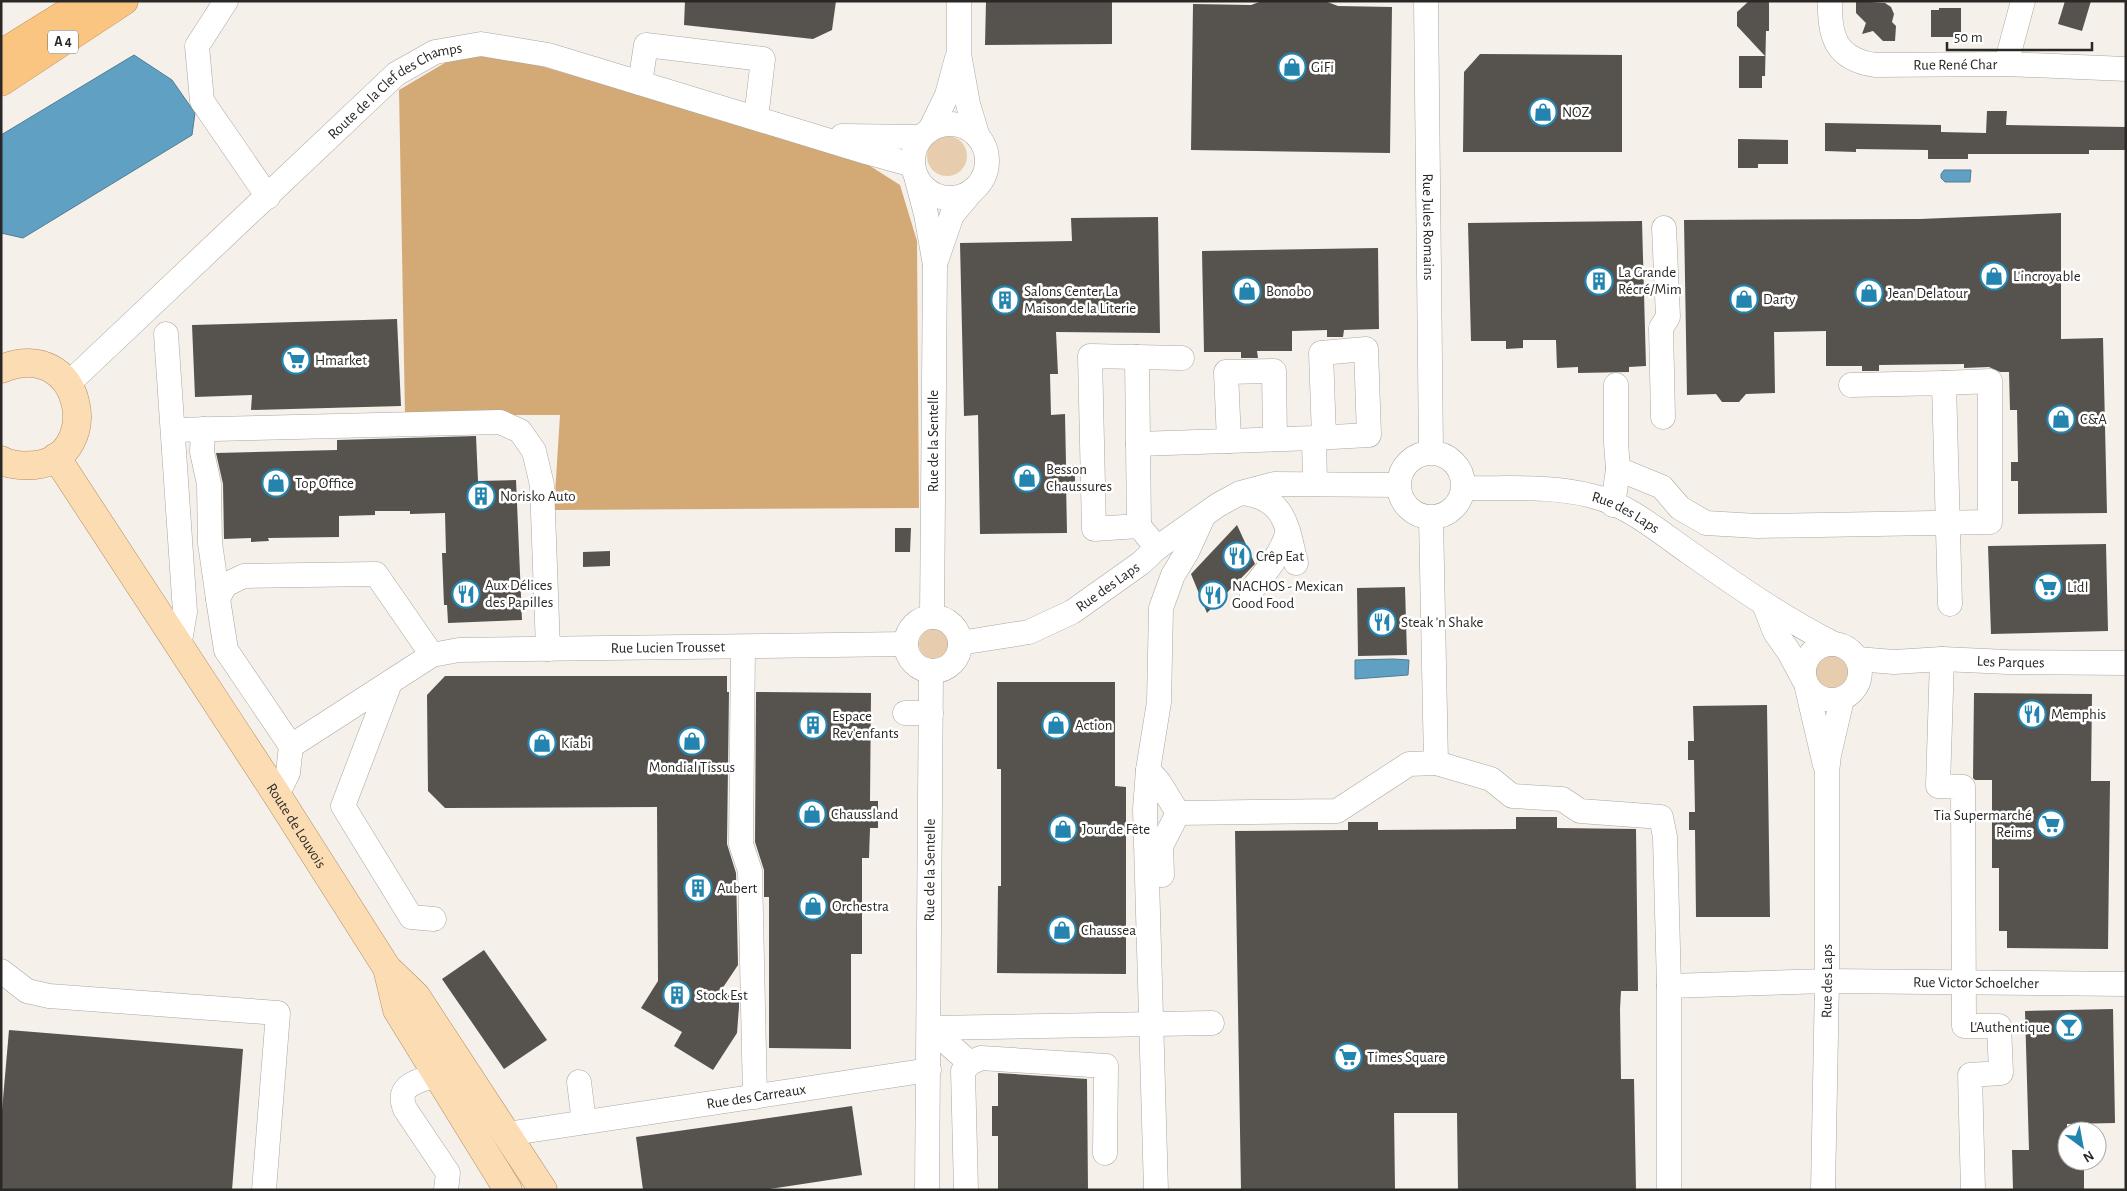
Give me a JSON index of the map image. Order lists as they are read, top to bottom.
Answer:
{
  "streets": {
    "highway": ["A 4"],
    "main road": ["Route de Louvois"],
    "street": [
      "Rue René Char",
      "Route de la Clef des Champs",
      "Rue Jules Romains",
      "Rue de la Sentelle",
      "Rue des Laps",
      "Rue Lucien Trousset",
      "Les Parques",
      "Rue Victor Schoelcher",
      "Rue des Carreaux"
    ]
  },
  "crossings": [
    ["Rue Jules Romains", "Rue des Laps"],
    ["Rue de la Sentelle", "Rue des Laps"],
    ["Rue de la Sentelle", "Rue Lucien Trousset"],
    ["Rue de la Sentelle", "Rue des Carreaux"],
    ["Rue des Laps", "Rue Lucien Trousset"],
    ["Rue des Laps", "Les Parques"],
    ["Rue des Laps", "Rue Victor Schoelcher"],
    ["Route de Louvois", "Rue des Carreaux"]
  ],
  "places": {
    "shop": [
      "GiFi",
      "NOZ",
      "L'incroyable",
      "Bonobo",
      "Jean Delatour",
      "Darty",
      "C&A",
      "Besson Chaussures",
      "Top Office",
      "Action",
      "Mondial Tissus",
      "Kiabi",
      "Chaussland",
      "Jour de Fête",
      "Orchestra",
      "Chaussea"
    ],
    "building": [
      "La Grande Récré/Mim",
      "Salons Center La Maison de la Literie",
      "Norisko Auto",
      "Espace Rev'enfants",
      "Aubert",
      "Stock Est"
    ],
    "supermarket": [
      "Hmarket",
      "Lidl",
      "Tia Supermarché Reims",
      "Times Square"
    ],
    "restaurant": [
      "Crêp Eat",
      "Aux Délices des Papilles",
      "NACHOS - Mexican Good Food",
      "Steak 'n Shake",
      "Memphis"
    ],
    "bar": ["L'Authentique"]
  },
  "scale_bar": "50 m",
  "north": "bottom right"
}
